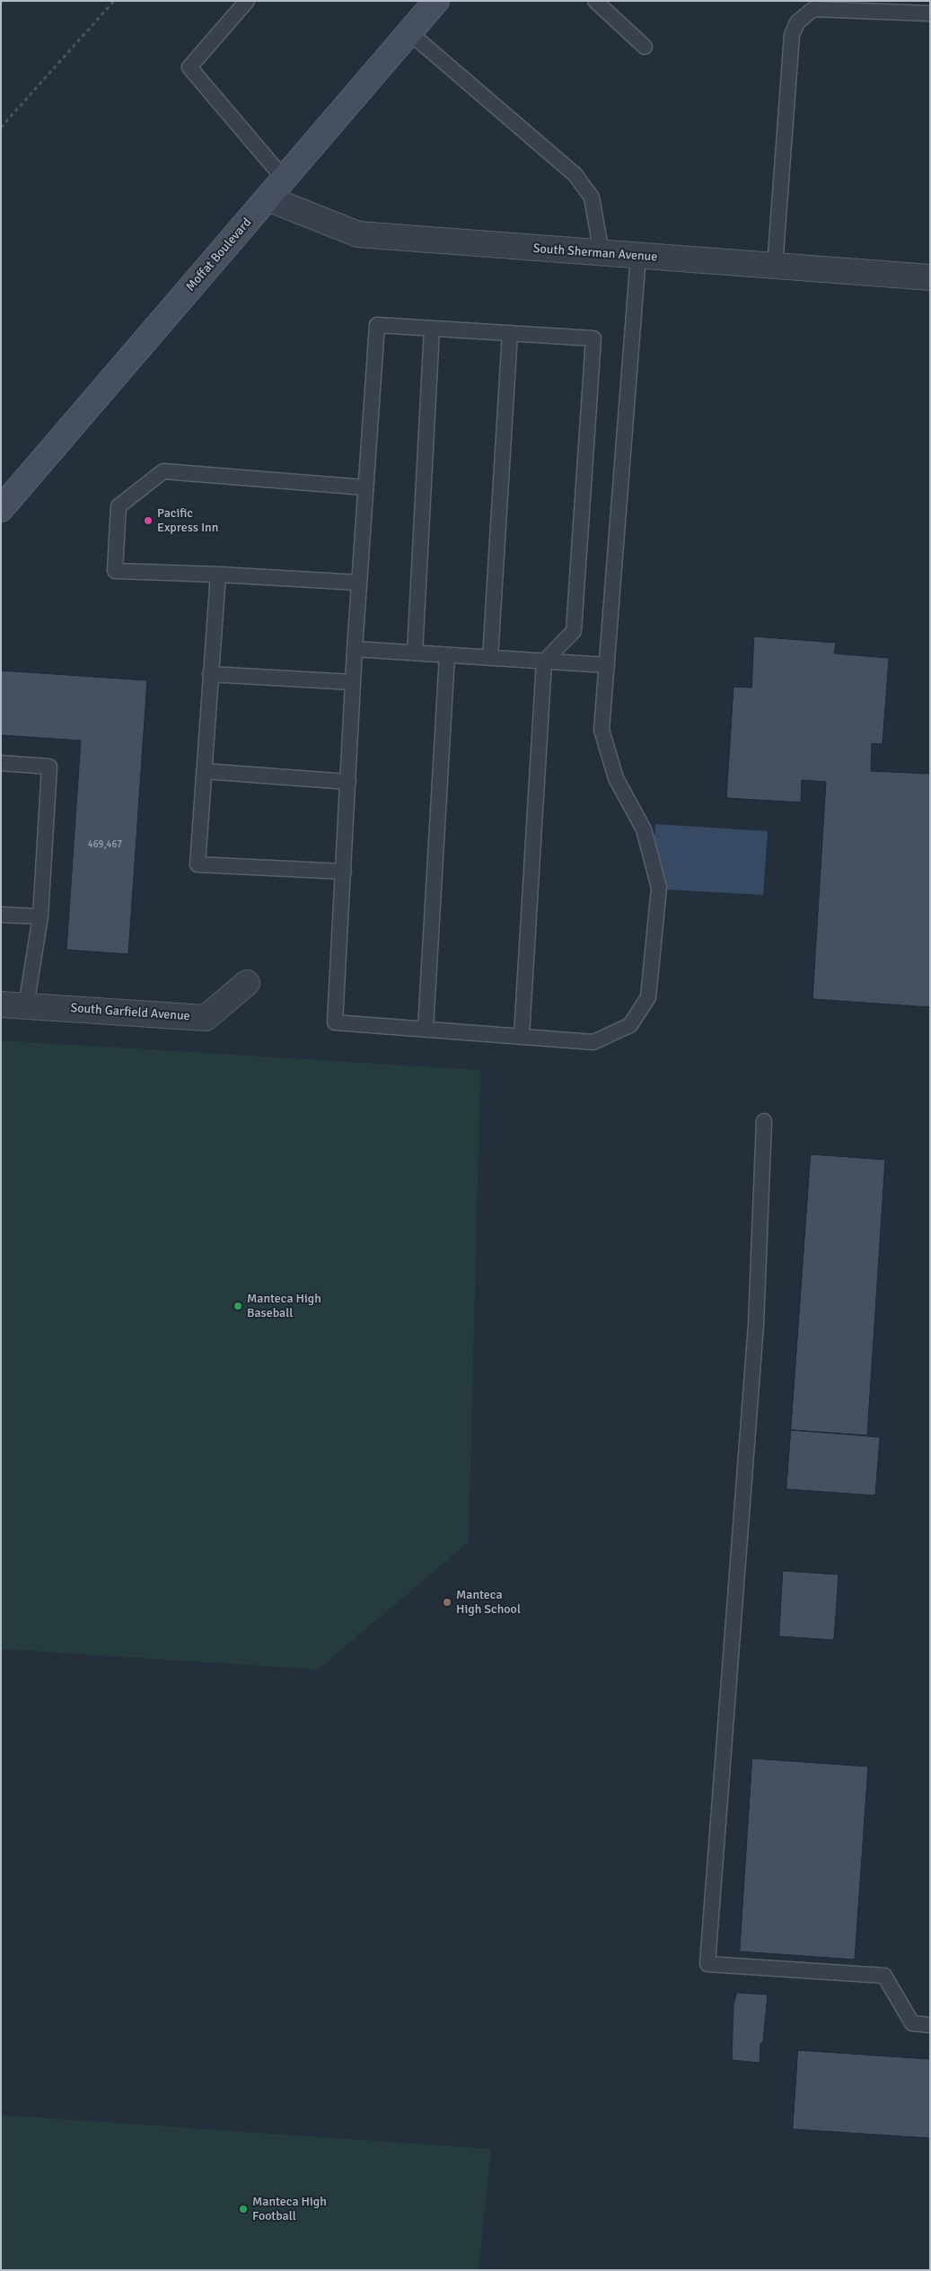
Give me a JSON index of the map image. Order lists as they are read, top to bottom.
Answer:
{
  "streets": {
    "main road": ["Moffat Boulevard"],
    "street": ["South Sherman Avenue", "South Garfield Avenue"]
  },
  "crossings": [
    ["South Sherman Avenue", "Moffat Boulevard"]
  ],
  "places": [
    "Pacific Express Inn",
    "Manteca High Baseball",
    "Manteca High School",
    "Manteca High Football"
  ],
  "house_numbers": ["469,467"]
}
